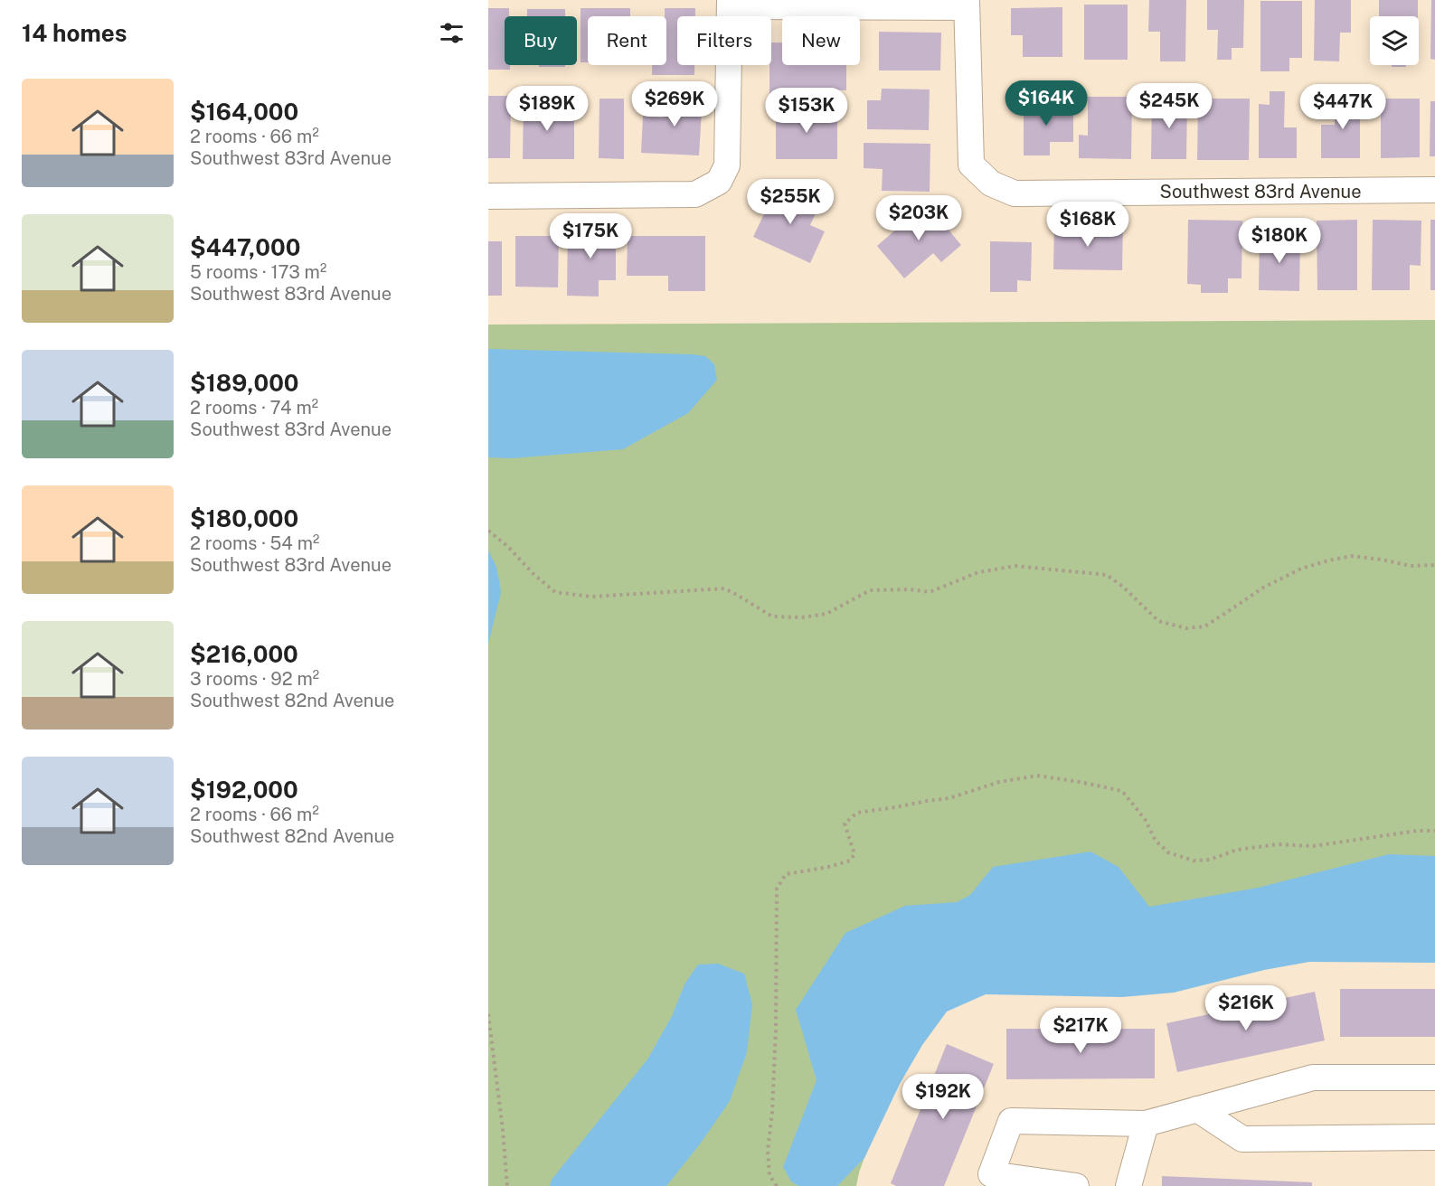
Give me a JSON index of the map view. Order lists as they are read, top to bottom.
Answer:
{
  "streets": {
    "street": ["Southwest 83rd Avenue"]
  },
  "page": {
    "heading": "14 homes",
    "chip": [
      "Buy",
      "Rent",
      "Filters",
      "New"
    ],
    "list": [
      {
        "name": "$164,000",
        "note": "2 rooms · 66 m² · Southwest 83rd Avenue"
      },
      {
        "name": "$447,000",
        "note": "5 rooms · 173 m² · Southwest 83rd Avenue"
      },
      {
        "name": "$189,000",
        "note": "2 rooms · 74 m² · Southwest 83rd Avenue"
      },
      {
        "name": "$180,000",
        "note": "2 rooms · 54 m² · Southwest 83rd Avenue"
      },
      {
        "name": "$216,000",
        "note": "3 rooms · 92 m² · Southwest 82nd Avenue"
      },
      {
        "name": "$192,000",
        "note": "2 rooms · 66 m² · Southwest 82nd Avenue"
      }
    ],
    "price": [
      "$164K",
      "$269K",
      "$245K",
      "$447K",
      "$189K",
      "$153K",
      "$255K",
      "$203K",
      "$168K",
      "$175K",
      "$180K",
      "$216K",
      "$217K",
      "$192K"
    ]
  }
}
